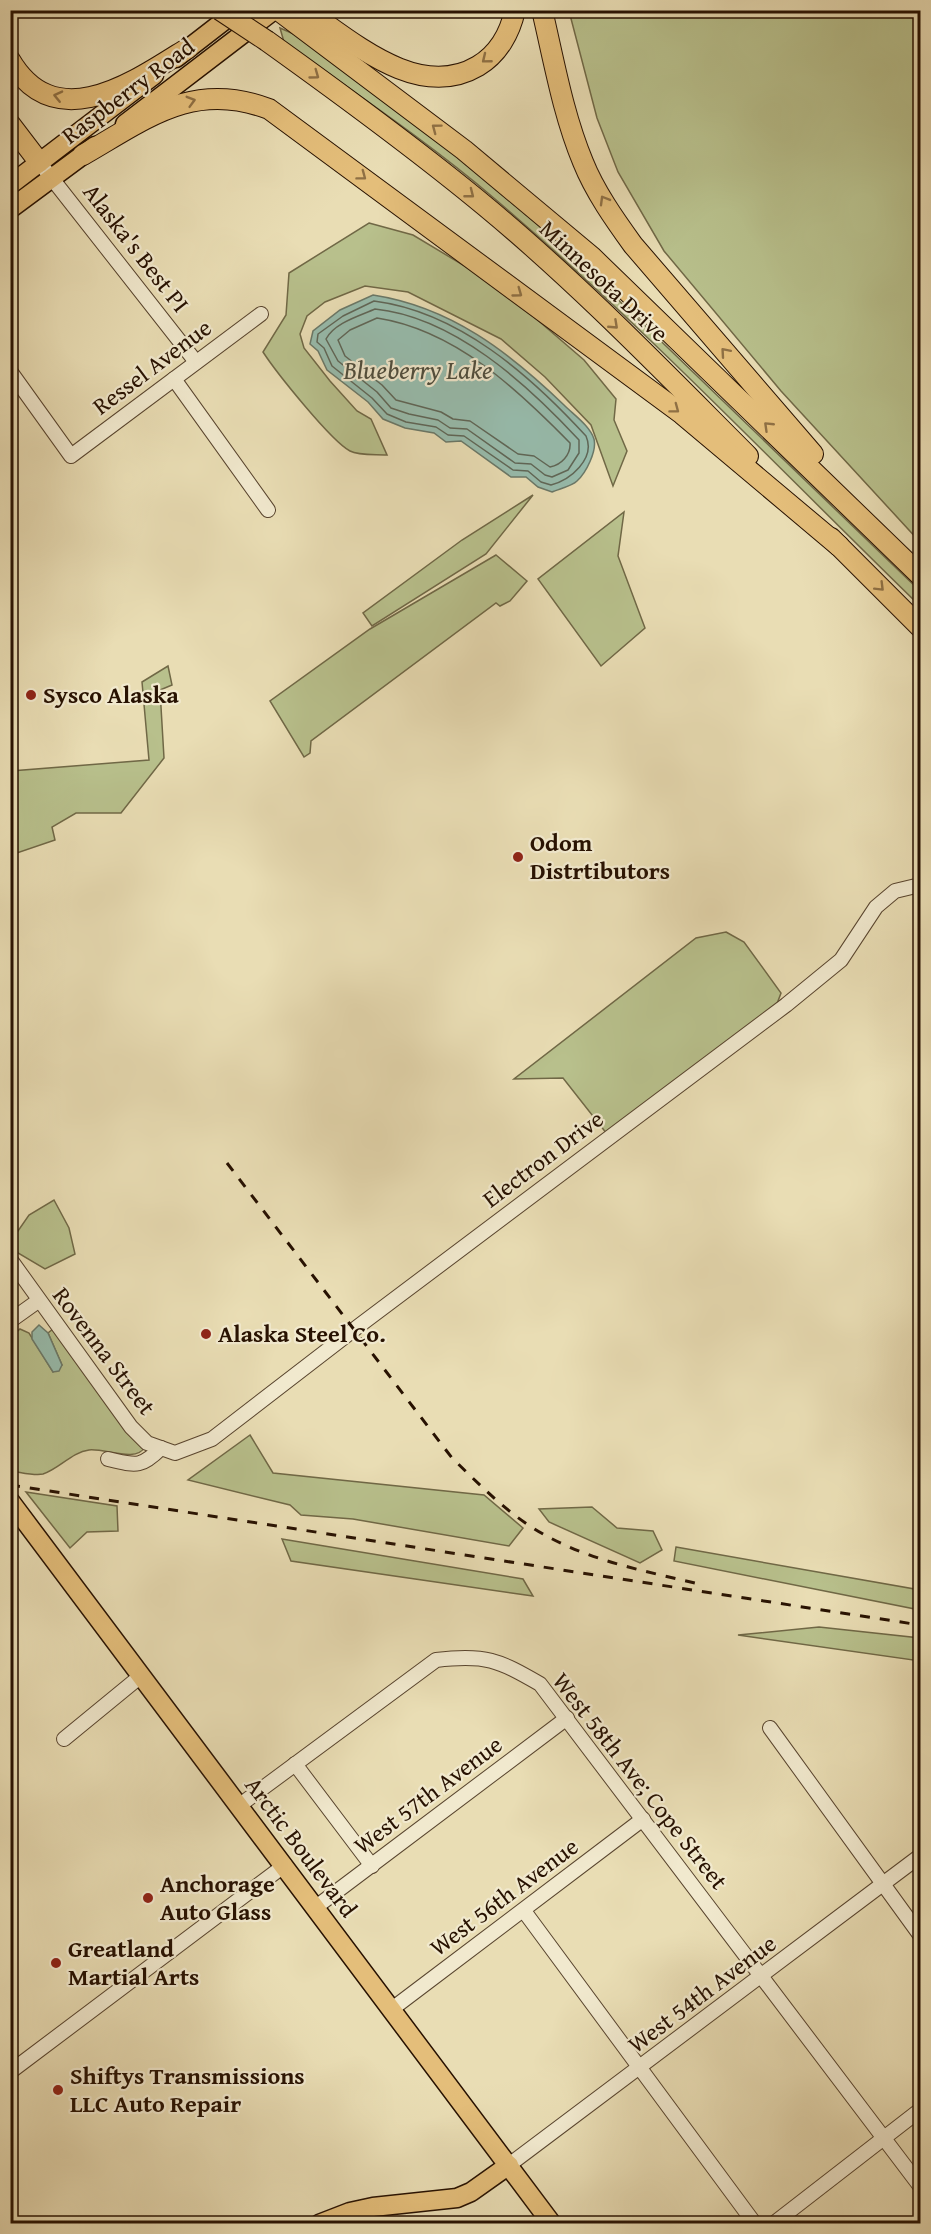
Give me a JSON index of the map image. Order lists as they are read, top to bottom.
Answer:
{
  "streets": {
    "highway": ["Minnesota Drive"],
    "main road": ["Raspberry Road", "Arctic Boulevard"],
    "street": [
      "Alaska's Best PI",
      "Ressel Avenue",
      "Electron Drive",
      "Rovenna Street",
      "West 58th Ave; Cope Street",
      "West 57th Avenue",
      "West 56th Avenue",
      "West 54th Avenue"
    ]
  },
  "crossings": [
    ["Raspberry Road", "Alaska's Best PI"],
    ["Raspberry Road", "Minnesota Drive"],
    ["Alaska's Best PI", "Ressel Avenue"],
    ["Electron Drive", "Rovenna Street"],
    ["West 58th Ave; Cope Street", "West 57th Avenue"],
    ["West 58th Ave; Cope Street", "Arctic Boulevard"],
    ["West 58th Ave; Cope Street", "West 56th Avenue"],
    ["West 58th Ave; Cope Street", "West 54th Avenue"],
    ["West 57th Avenue", "Arctic Boulevard"],
    ["Arctic Boulevard", "West 56th Avenue"],
    ["Arctic Boulevard", "West 54th Avenue"]
  ],
  "water": ["Blueberry Lake"],
  "places": [
    "Sysco Alaska",
    "Odom Distrtibutors",
    "Alaska Steel Co.",
    "Anchorage Auto Glass",
    "Greatland Martial Arts",
    "Shiftys Transmissions LLC Auto Repair"
  ]
}
